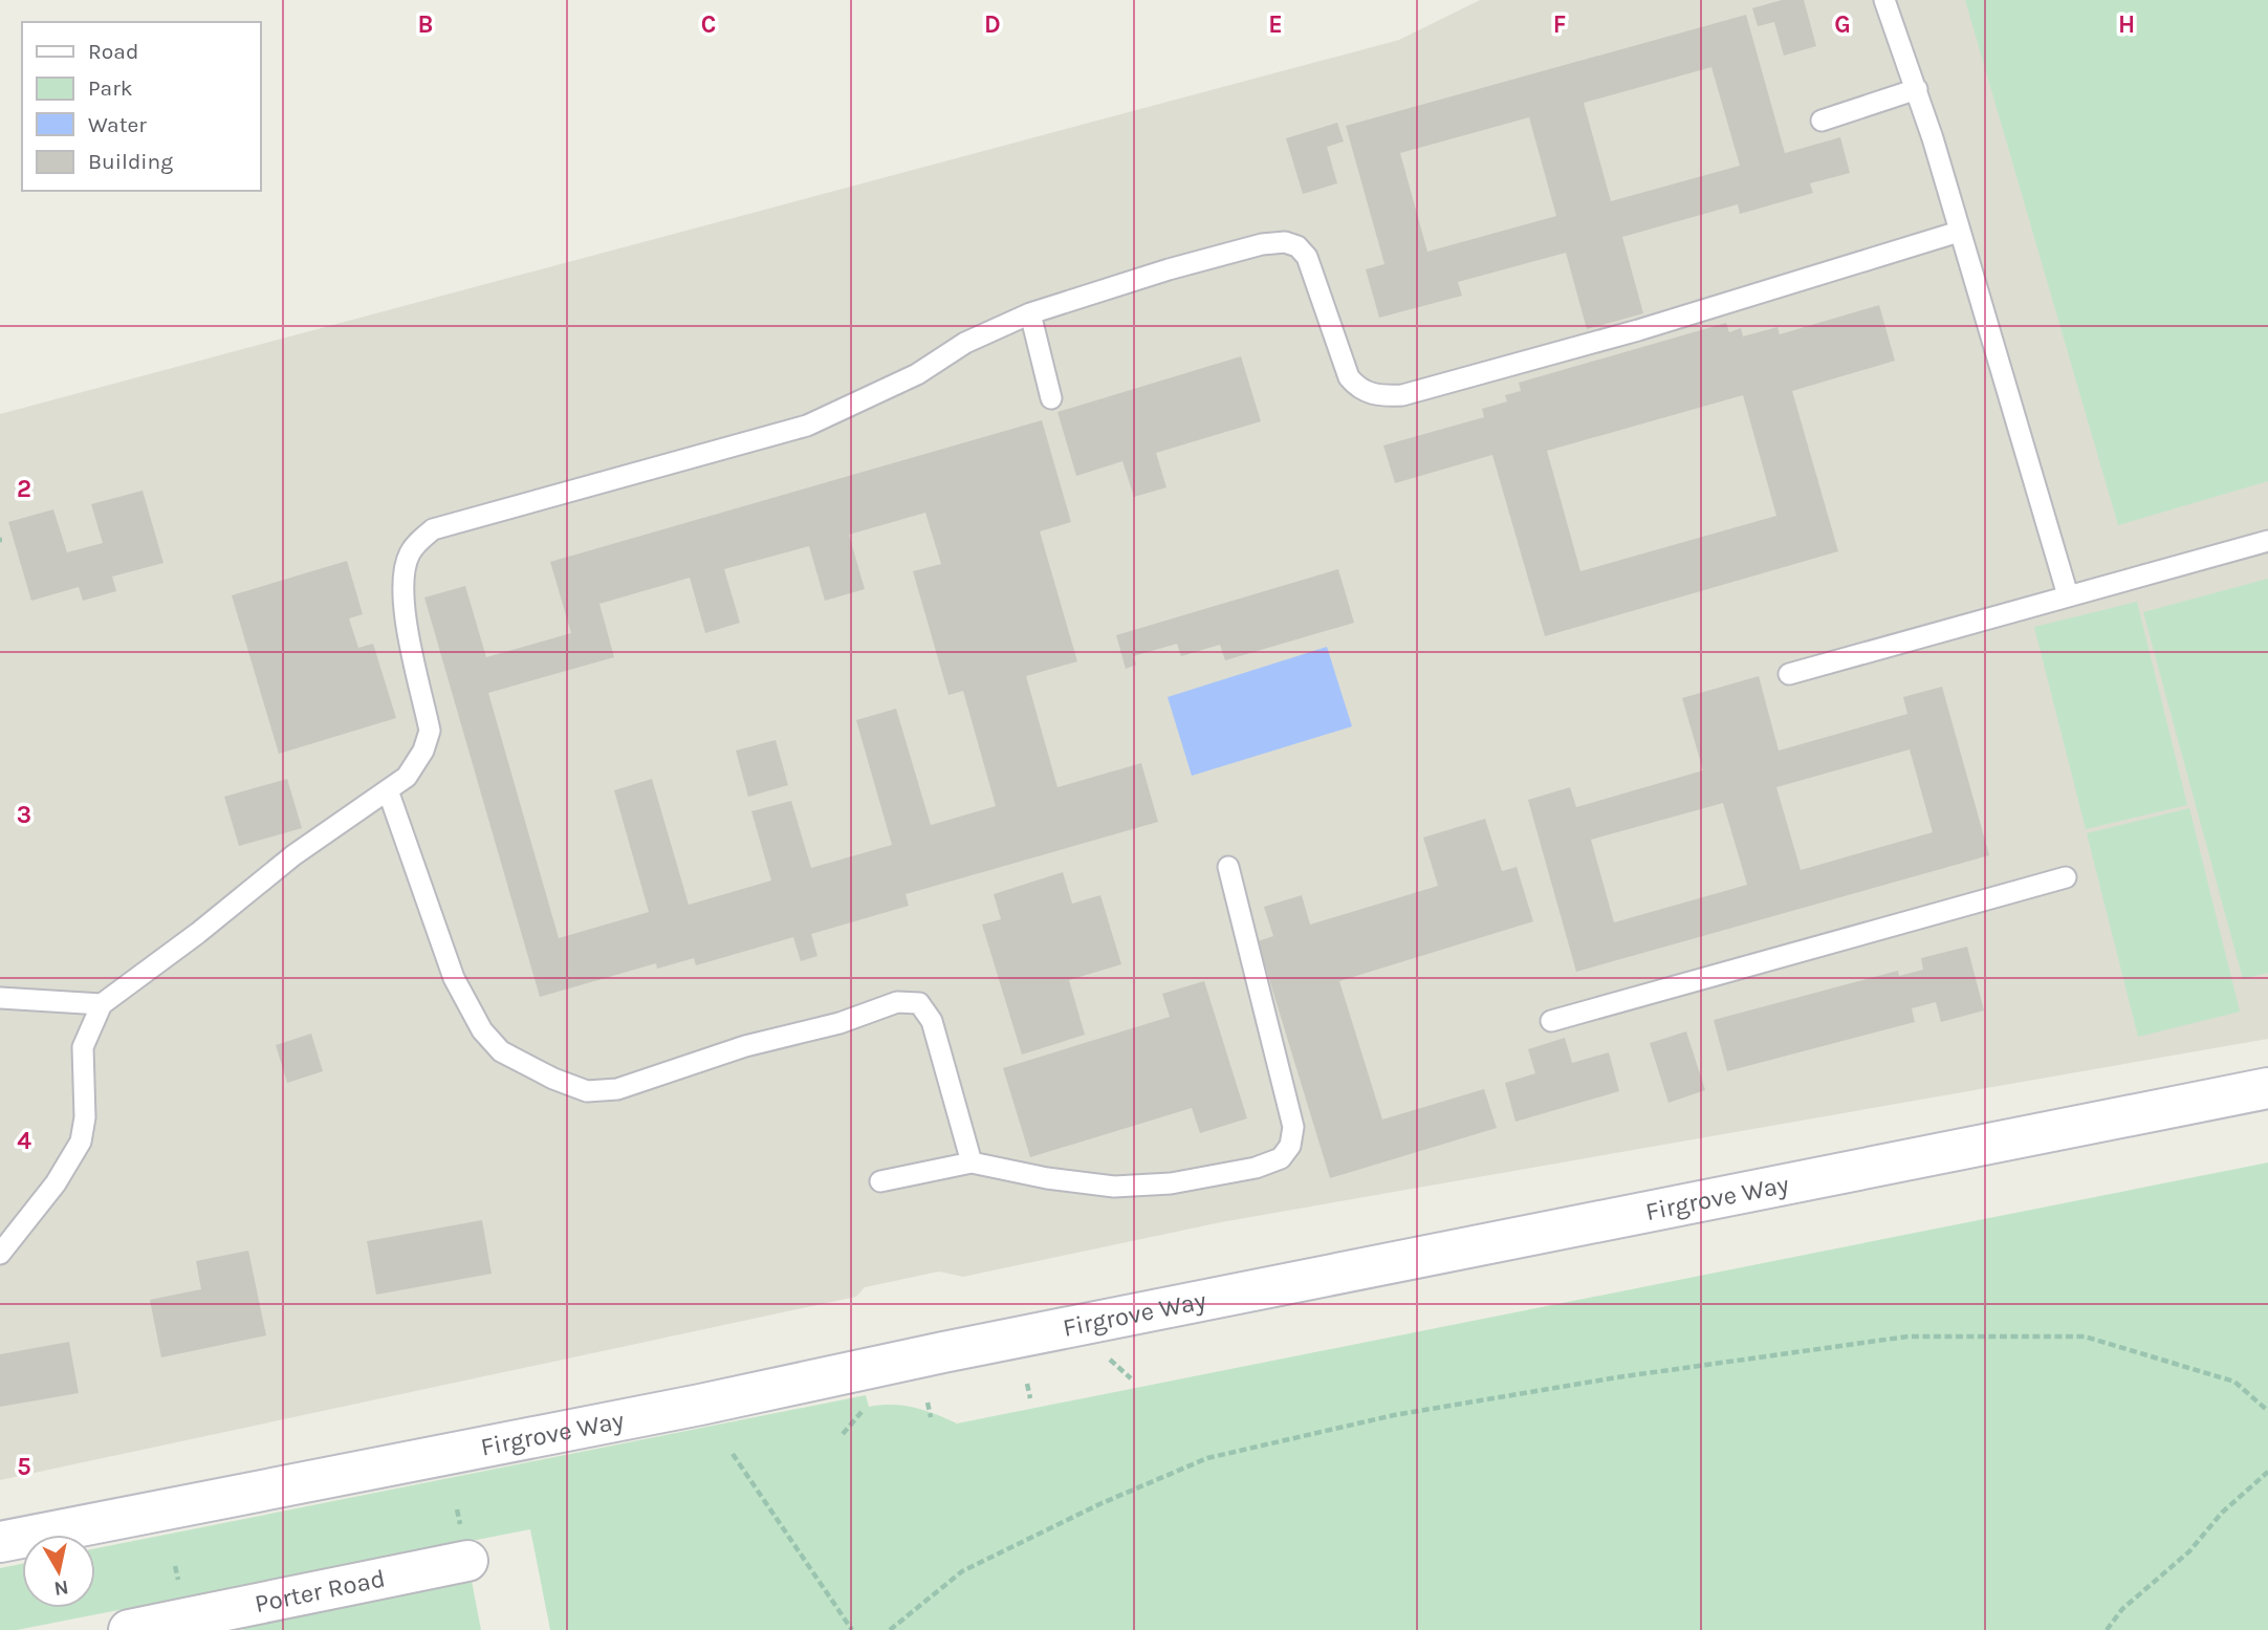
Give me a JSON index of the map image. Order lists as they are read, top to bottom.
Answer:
{
  "streets": {
    "street": ["Firgrove Way", "Porter Road"]
  },
  "legend": [
    "Road",
    "Park",
    "Water",
    "Building"
  ],
  "north": "bottom",
  "grid": {
    "columns": [
      "B",
      "C",
      "D",
      "E",
      "F",
      "G",
      "H"
    ],
    "rows": [
      "2",
      "3",
      "4",
      "5"
    ]
  }
}
